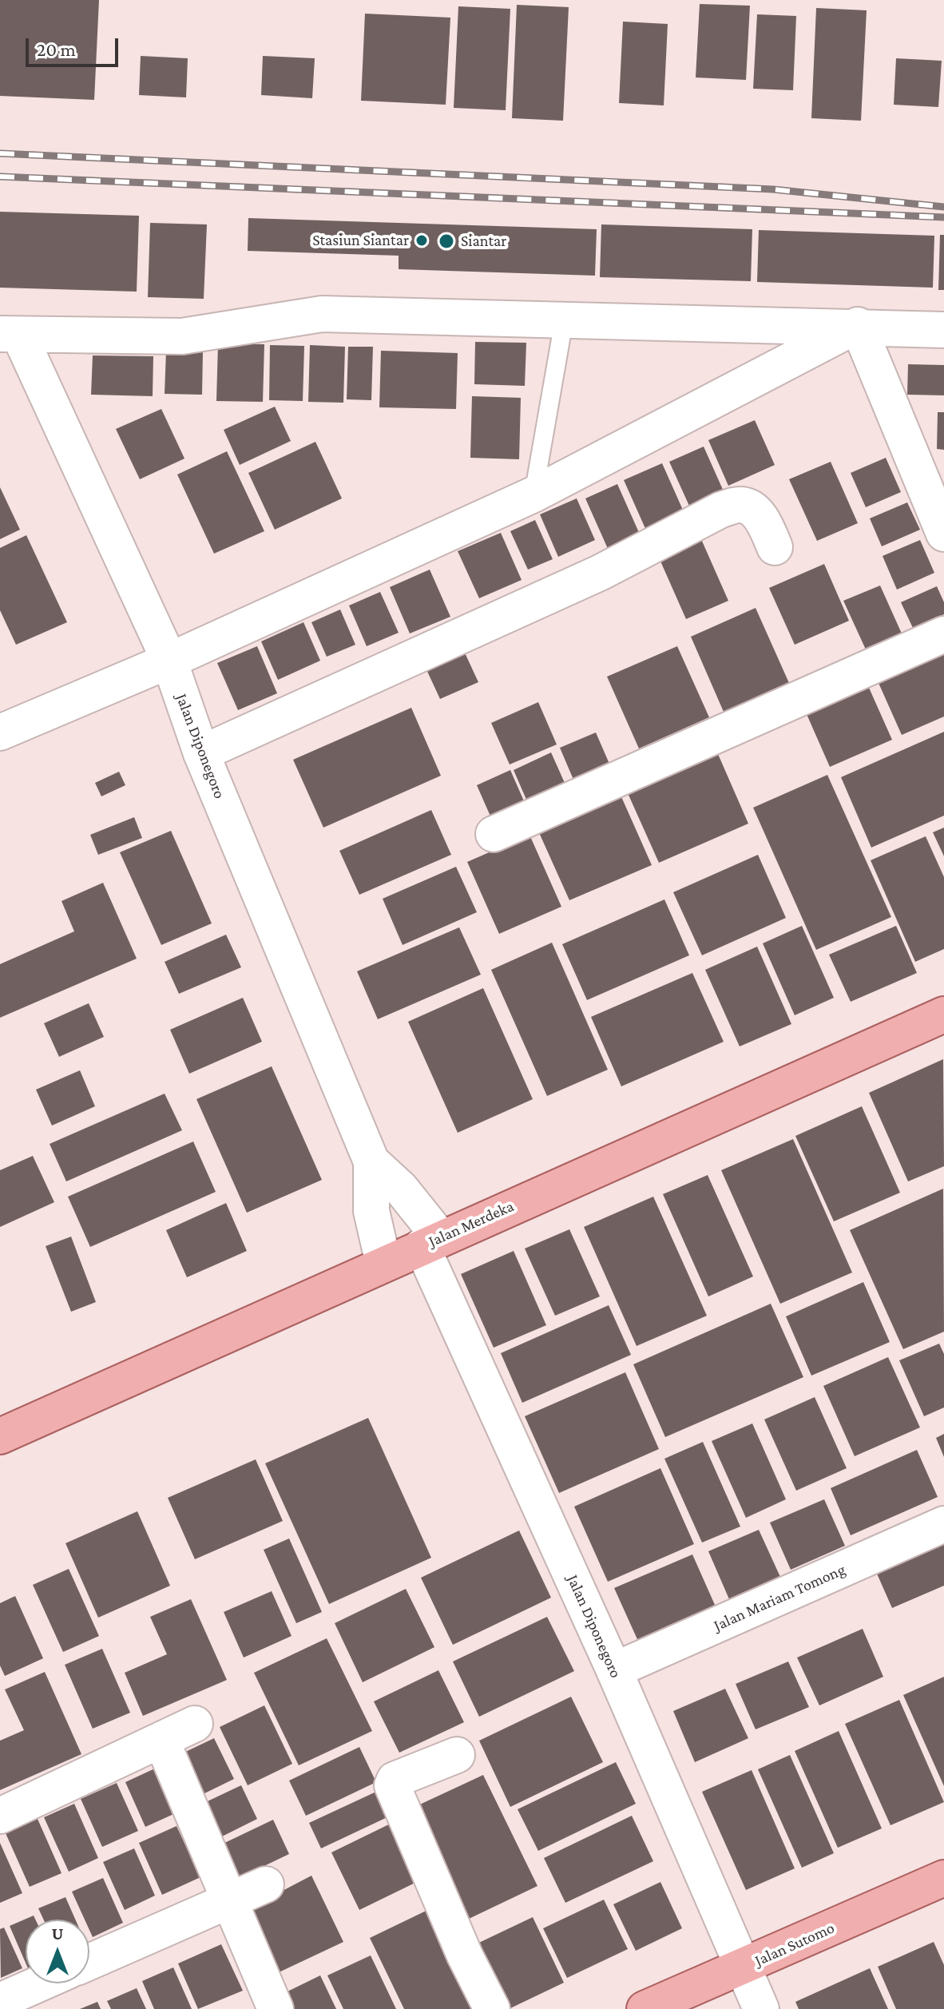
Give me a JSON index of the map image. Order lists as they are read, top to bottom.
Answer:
{
  "streets": {
    "main road": ["Jalan Merdeka", "Jalan Sutomo"],
    "street": ["Jalan Diponegoro", "Jalan Mariam Tomong"]
  },
  "crossings": [
    ["Jalan Diponegoro", "Jalan Merdeka"],
    ["Jalan Diponegoro", "Jalan Mariam Tomong"],
    ["Jalan Diponegoro", "Jalan Sutomo"]
  ],
  "places": ["Stasiun Siantar", "Siantar"],
  "scale_bar": "20 m",
  "north": "top"
}
